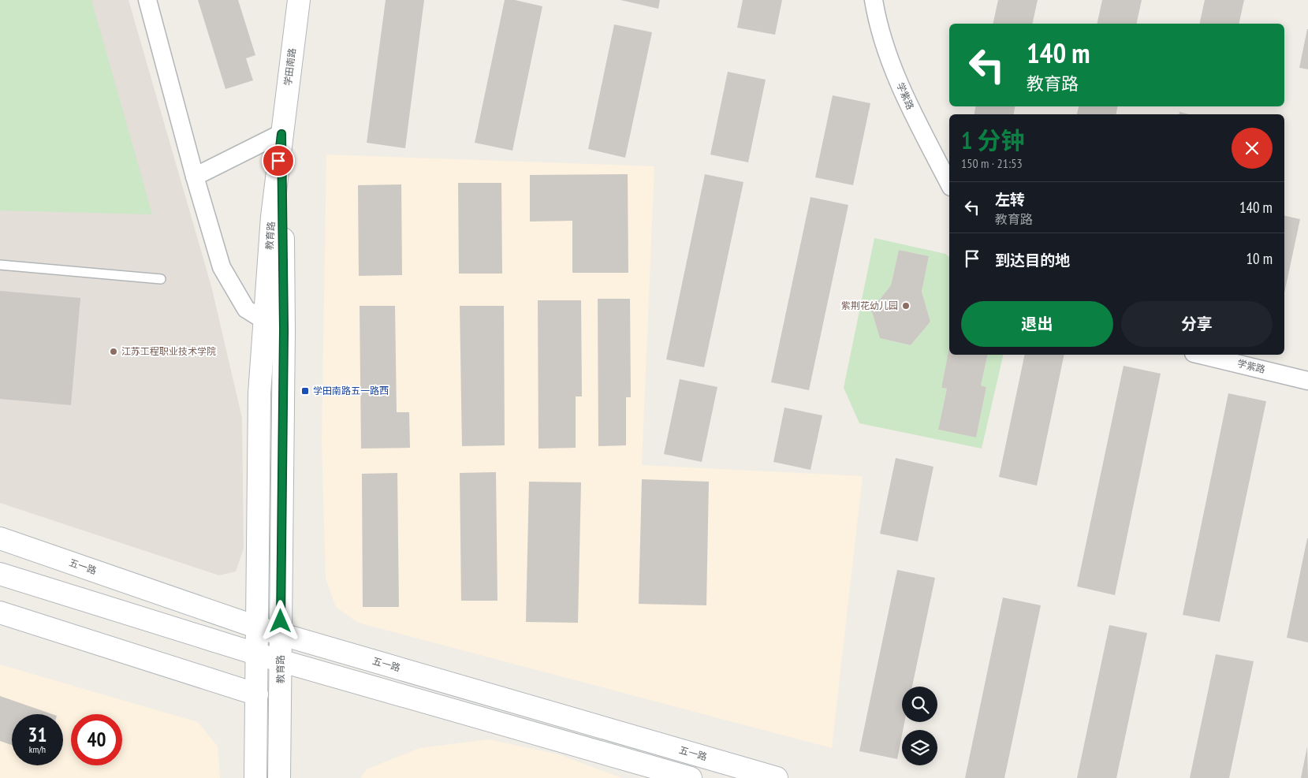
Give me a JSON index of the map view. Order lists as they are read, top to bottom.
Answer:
{
  "streets": {
    "main road": ["学田南路", "教育路", "五一路"],
    "street": ["学紫路"]
  },
  "crossings": [
    ["学田南路", "教育路"],
    ["教育路", "五一路"]
  ],
  "places": {
    "other": ["紫荆花幼儿园", "江苏工程职业技术学院"],
    "transit": ["学田南路五一路西"]
  },
  "page": {
    "turn": ["140 m", "教育路"],
    "heading": ["1 分钟", "150 m · 21:53"],
    "list": [
      {
        "name": "左转",
        "note": "教育路",
        "value": "140 m"
      },
      {
        "name": "到达目的地",
        "value": "10 m"
      }
    ],
    "buttons": ["退出", "分享"],
    "speed": "31 km/h",
    "limit": "40"
  }
}
